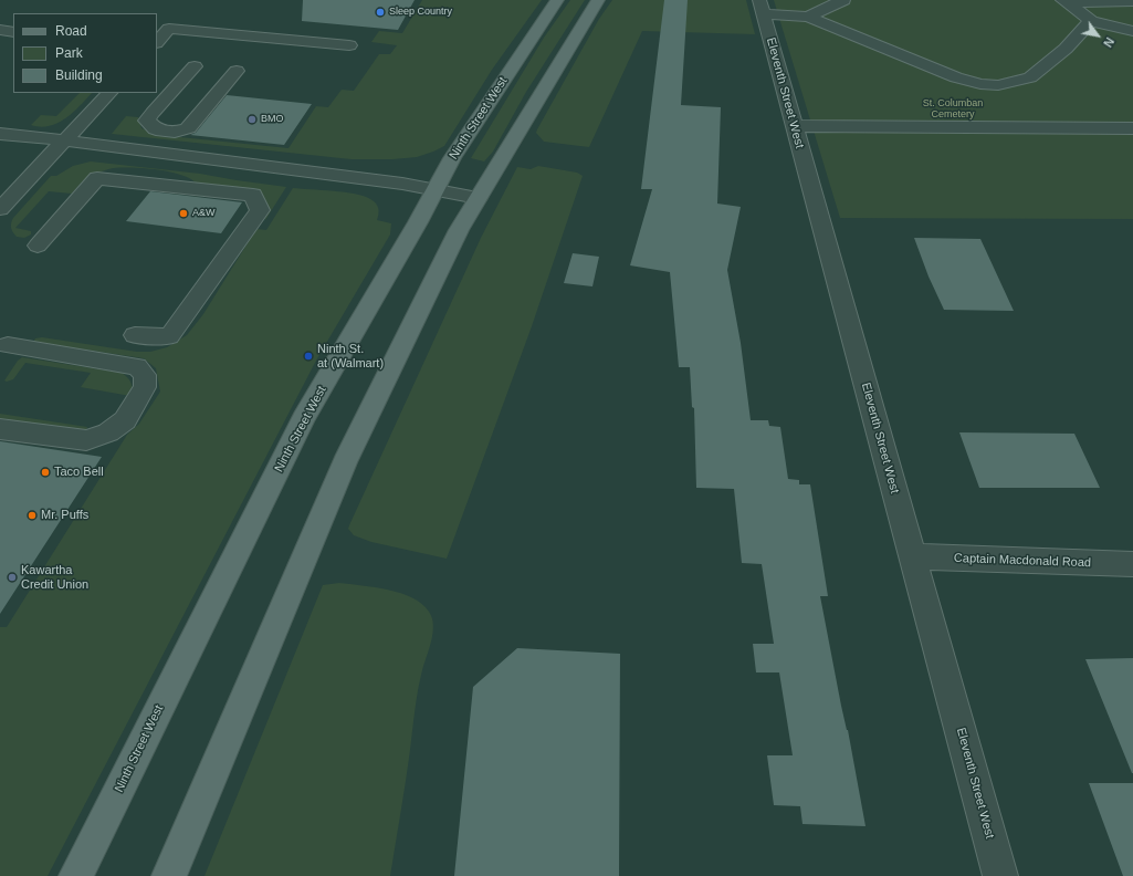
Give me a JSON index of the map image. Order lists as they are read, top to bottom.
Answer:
{
  "streets": {
    "main road": ["Ninth Street West"],
    "street": ["Eleventh Street West", "Captain Macdonald Road"]
  },
  "crossings": [
    ["Eleventh Street West", "Captain Macdonald Road"]
  ],
  "parks": ["St. Columban Cemetery"],
  "places": [
    "Sleep Country",
    "BMO",
    "A&W",
    "Ninth St. at (Walmart)",
    "Taco Bell",
    "Mr. Puffs",
    "Kawartha Credit Union"
  ],
  "legend": ["Road", "Park", "Building"],
  "north": "bottom right"
}
